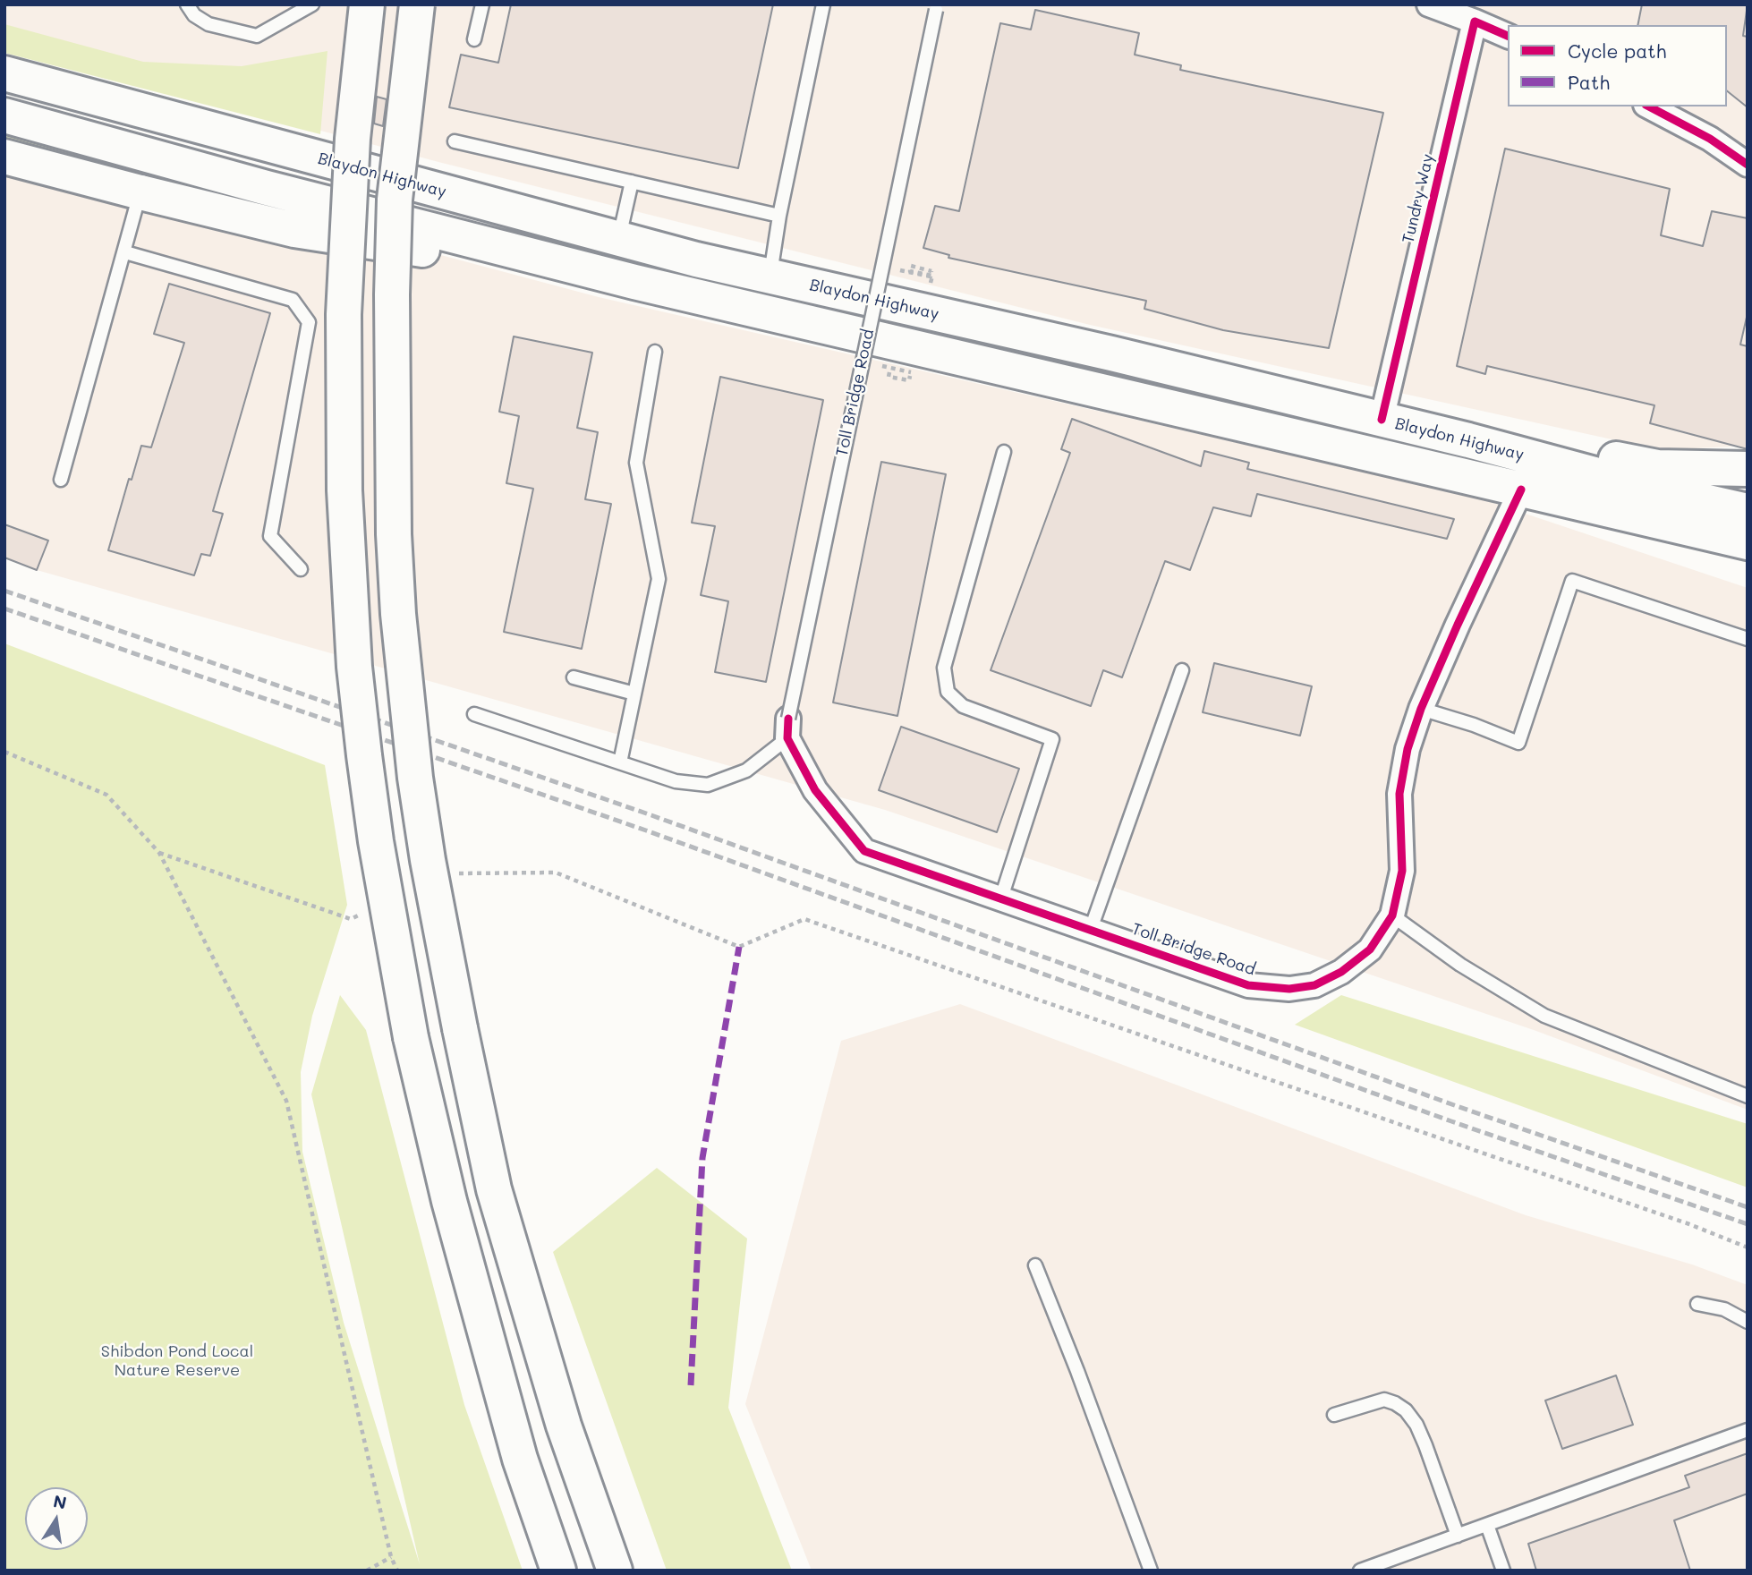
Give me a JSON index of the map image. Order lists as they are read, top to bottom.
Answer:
{
  "streets": {
    "main road": ["Blaydon Highway"],
    "street": ["Tundry Way", "Toll Bridge Road"]
  },
  "crossings": [
    ["Blaydon Highway", "Tundry Way"]
  ],
  "parks": ["Shibdon Pond Local Nature Reserve"],
  "legend": ["Cycle path", "Path"],
  "north": "top"
}
